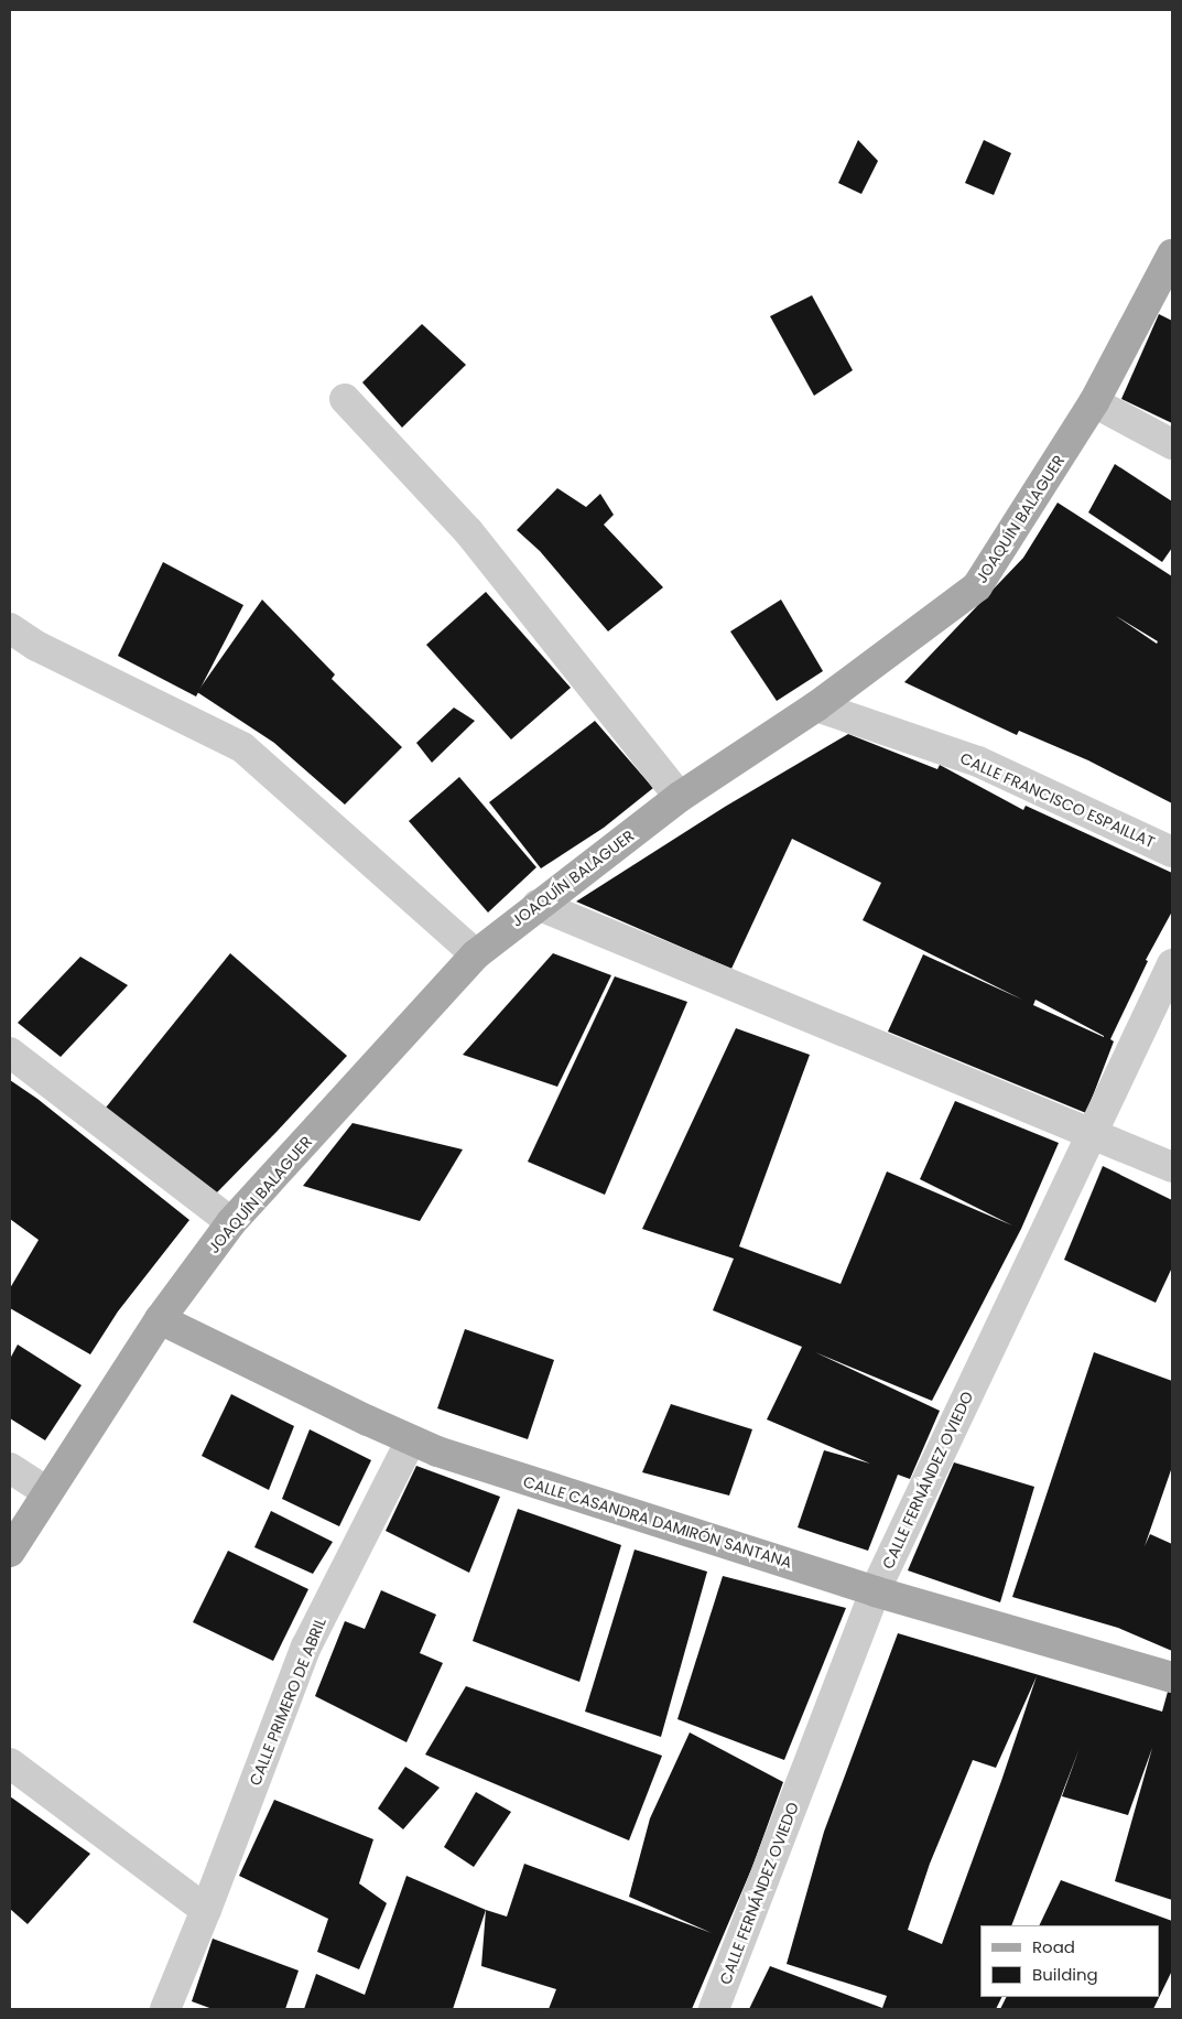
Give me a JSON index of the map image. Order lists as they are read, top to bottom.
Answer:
{
  "streets": {
    "main road": ["JOAQUÍN BALAGUER", "CALLE CASANDRA DAMIRÓN SANTANA"],
    "street": ["CALLE FRANCISCO ESPAILLAT", "CALLE FERNÁNDEZ OVIEDO", "CALLE PRIMERO DE ABRIL"]
  },
  "crossings": [
    ["JOAQUÍN BALAGUER", "CALLE FRANCISCO ESPAILLAT"],
    ["JOAQUÍN BALAGUER", "CALLE CASANDRA DAMIRÓN SANTANA"],
    ["CALLE FERNÁNDEZ OVIEDO", "CALLE CASANDRA DAMIRÓN SANTANA"],
    ["CALLE CASANDRA DAMIRÓN SANTANA", "CALLE PRIMERO DE ABRIL"]
  ],
  "legend": ["Road", "Building"]
}
